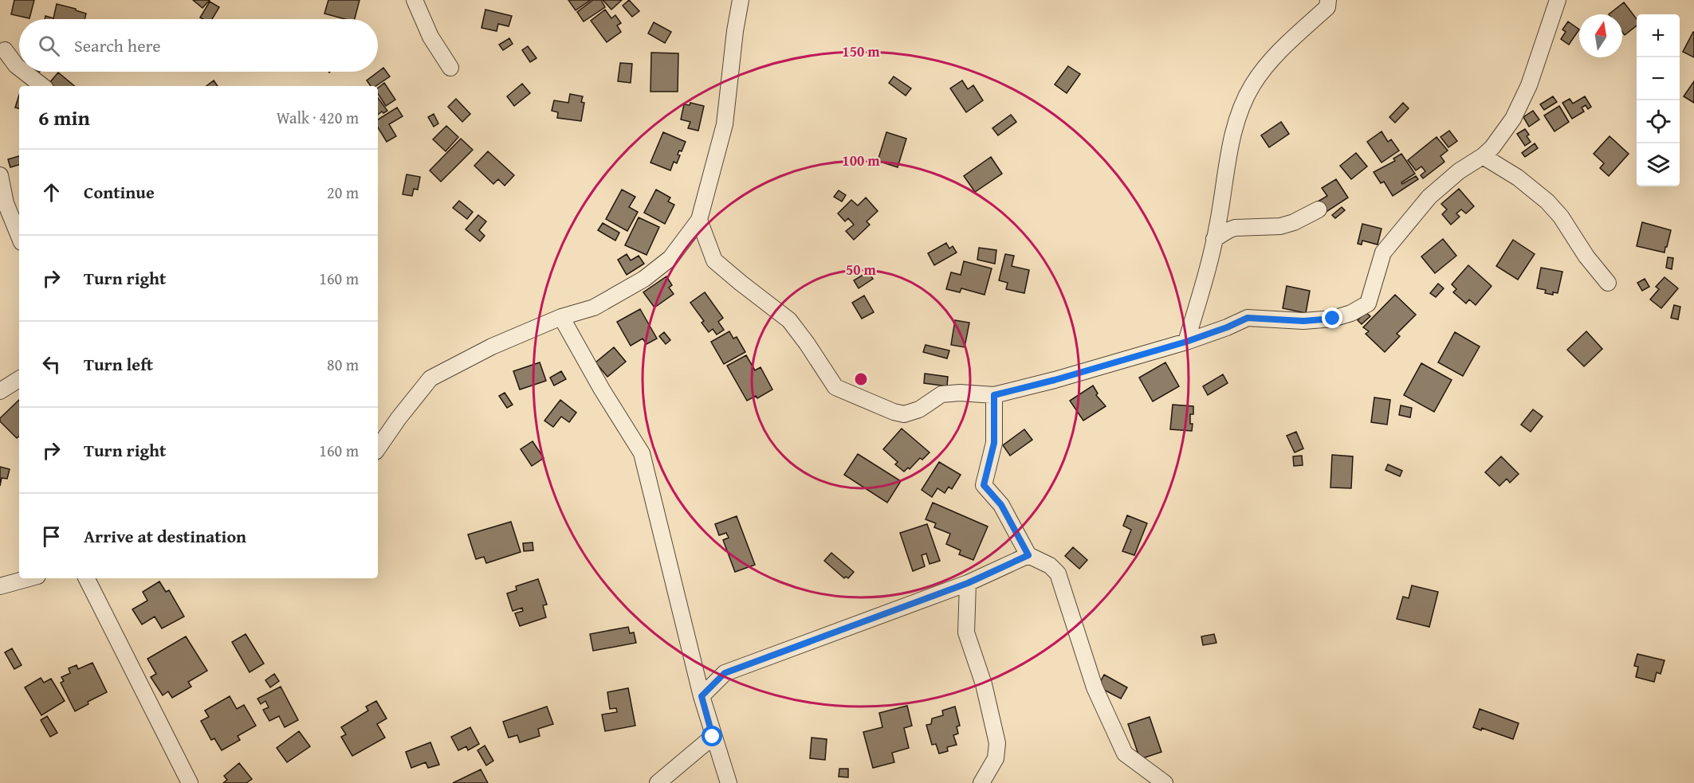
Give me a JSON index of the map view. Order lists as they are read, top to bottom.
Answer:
{
  "north": "top",
  "page": {
    "map_buttons": ["+", "−"],
    "search": "Search here",
    "heading": ["6 min", "Walk · 420 m"],
    "list": [
      ["Continue", "20 m"],
      ["Turn right", "160 m"],
      ["Turn left", "80 m"],
      ["Turn right", "160 m"],
      "Arrive at destination"
    ]
  },
  "rings": ["150 m", "100 m", "50 m"]
}
